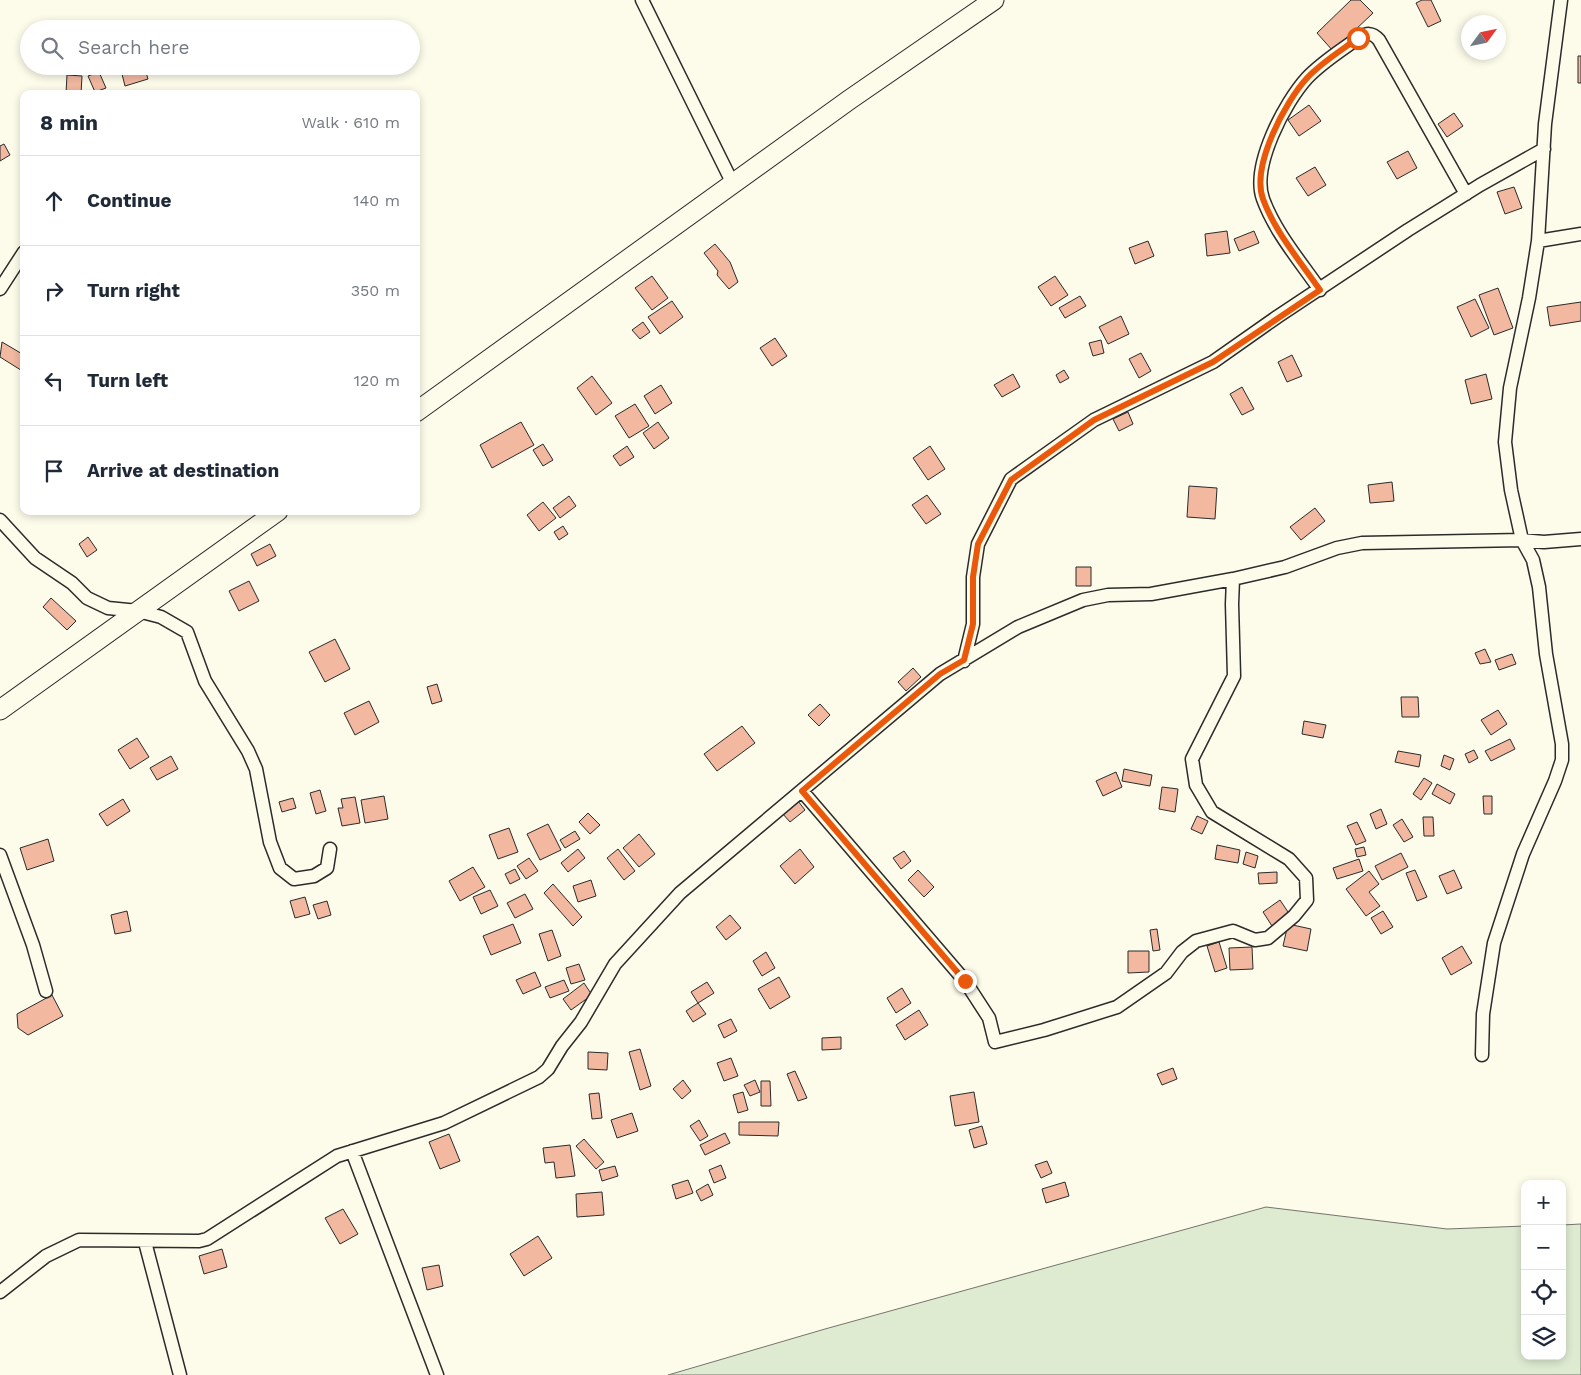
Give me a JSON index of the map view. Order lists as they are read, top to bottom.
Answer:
{
  "north": "top right",
  "page": {
    "search": "Search here",
    "heading": ["8 min", "Walk · 610 m"],
    "list": [
      ["Continue", "140 m"],
      ["Turn right", "350 m"],
      ["Turn left", "120 m"],
      "Arrive at destination"
    ],
    "map_buttons": ["+", "−"]
  }
}
